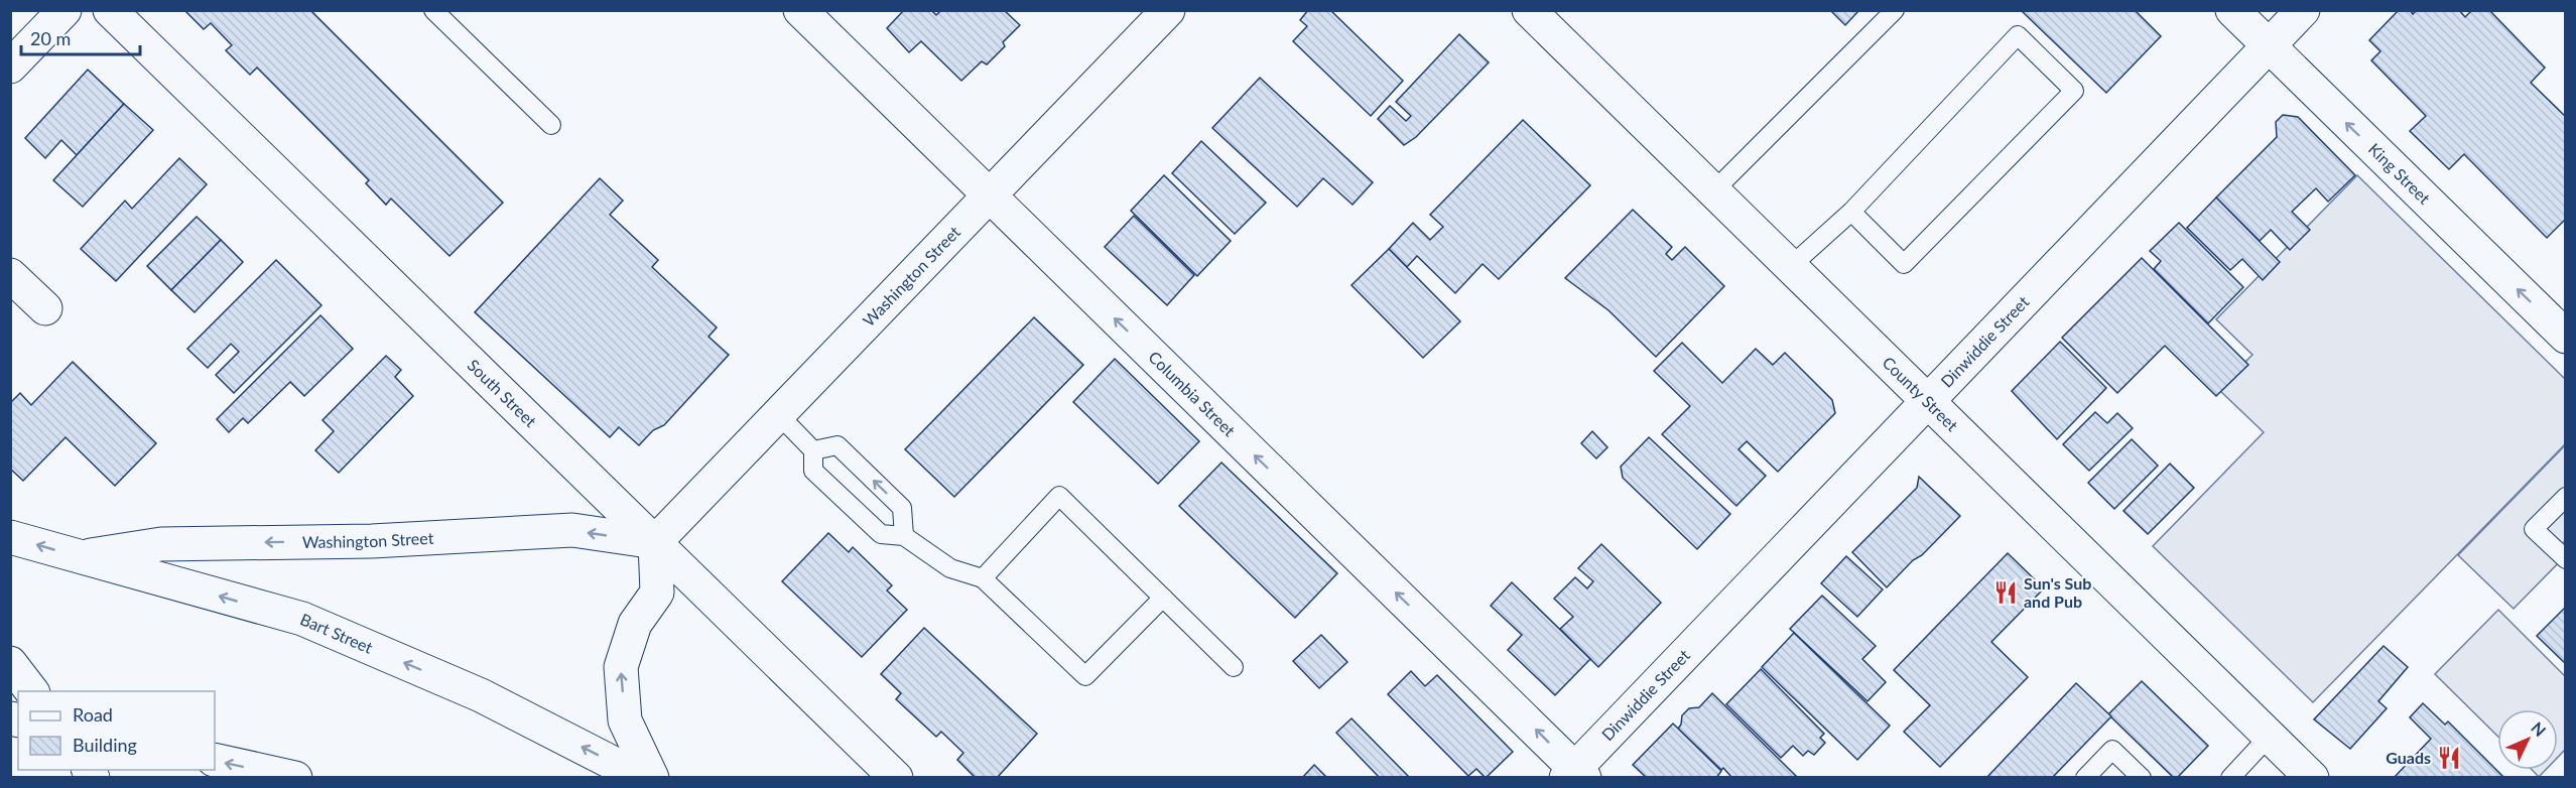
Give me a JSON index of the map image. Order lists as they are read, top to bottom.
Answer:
{
  "streets": {
    "main road": [
      "King Street",
      "Washington Street",
      "Dinwiddie Street",
      "County Street",
      "South Street",
      "Columbia Street",
      "Bart Street"
    ]
  },
  "crossings": [
    ["King Street", "Dinwiddie Street"],
    ["Washington Street", "South Street"],
    ["Washington Street", "Columbia Street"],
    ["Washington Street", "Bart Street"],
    ["Dinwiddie Street", "County Street"],
    ["Dinwiddie Street", "Columbia Street"]
  ],
  "one_way": [
    "King Street",
    "Washington Street",
    "Columbia Street",
    "Bart Street"
  ],
  "places": {
    "restaurant": ["Sun's Sub and Pub", "Guads"]
  },
  "legend": ["Road", "Building"],
  "scale_bar": "20 m",
  "north": "top right"
}
